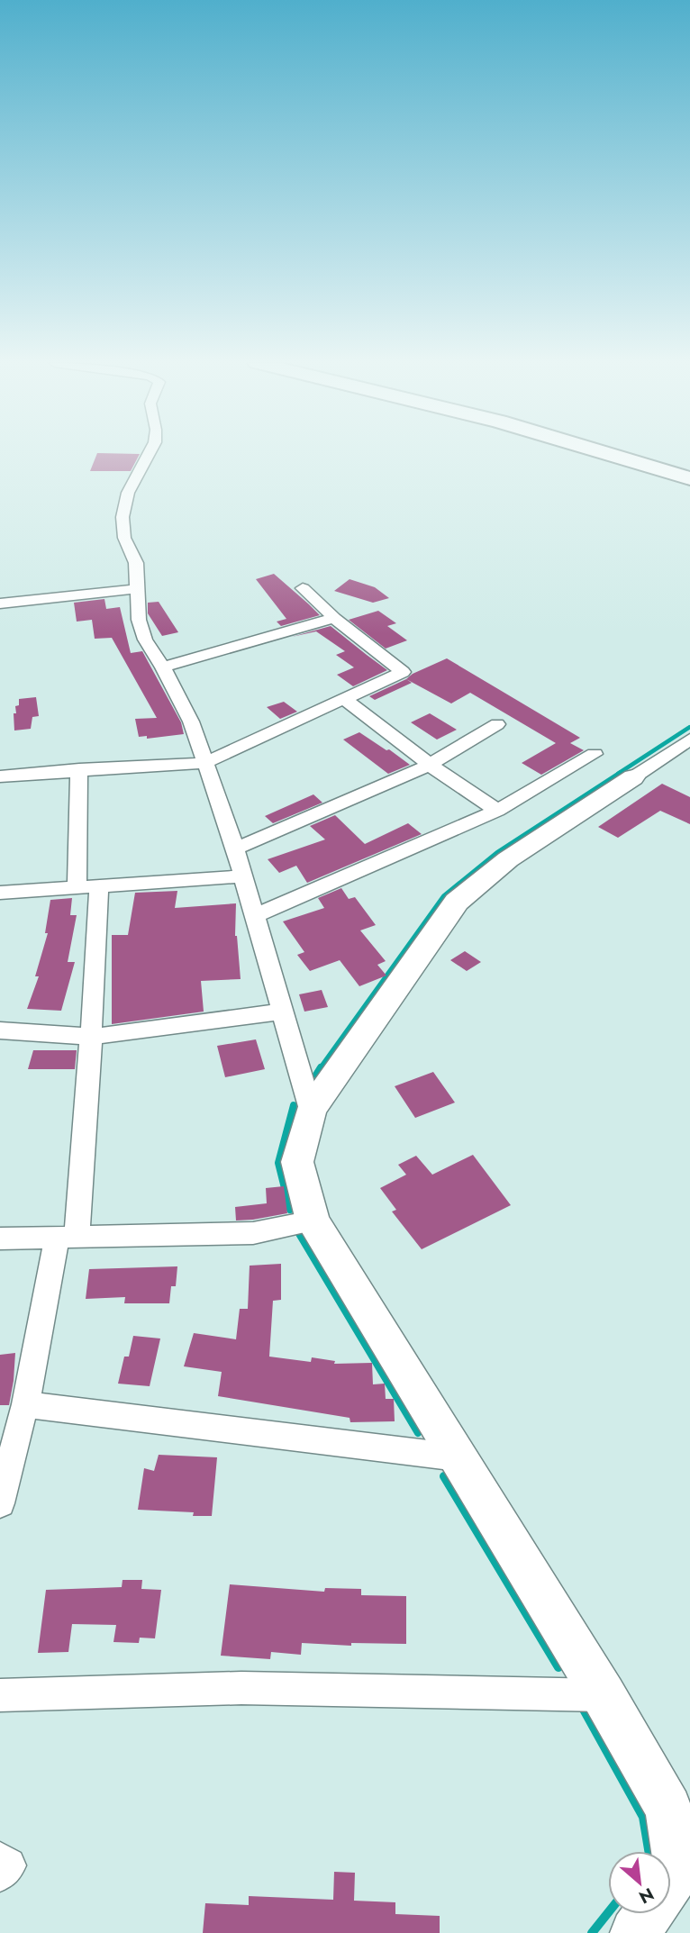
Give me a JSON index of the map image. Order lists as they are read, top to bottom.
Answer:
{
  "north": "bottom right"
}
